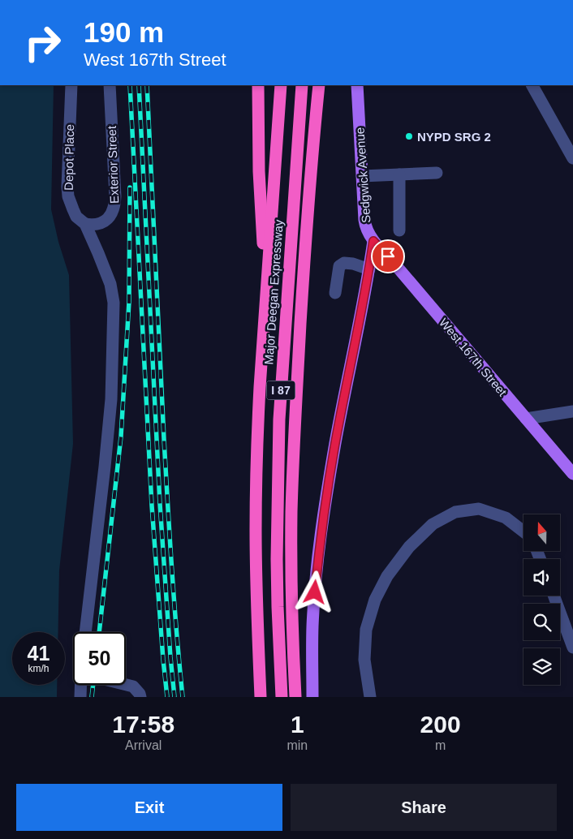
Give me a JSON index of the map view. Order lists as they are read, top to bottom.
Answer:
{
  "streets": {
    "highway": ["Major Deegan Expressway", "I 87"],
    "main road": ["Sedgwick Avenue", "West 167th Street"],
    "street": ["Depot Place", "Exterior Street"]
  },
  "crossings": [
    ["Depot Place", "Exterior Street"],
    ["Sedgwick Avenue", "West 167th Street"]
  ],
  "places": ["NYPD SRG 2"],
  "north": "top",
  "page": {
    "turn": ["190 m", "West 167th Street"],
    "speed": "41 km/h",
    "limit": "50",
    "eta": [
      "17:58",
      "Arrival",
      "1",
      "min",
      "200",
      "m"
    ],
    "buttons": ["Exit", "Share"]
  }
}
